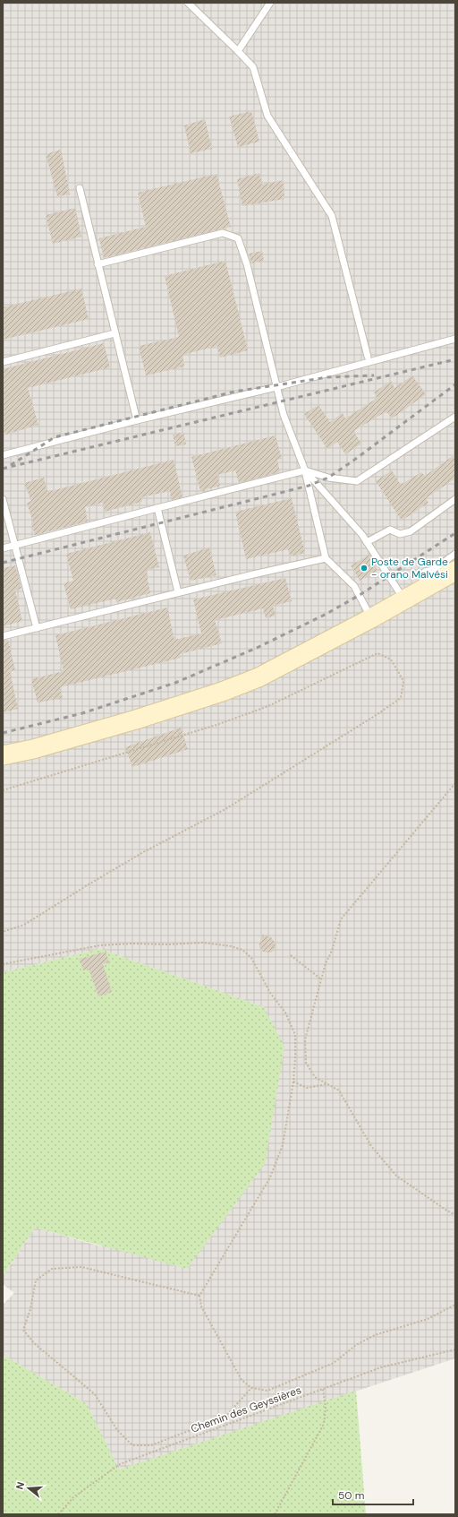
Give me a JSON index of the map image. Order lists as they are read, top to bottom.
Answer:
{
  "streets": {
    "path": ["Chemin des Geyssières"]
  },
  "places": ["Poste de Garde - orano Malvési"],
  "scale_bar": "50 m",
  "north": "left"
}
